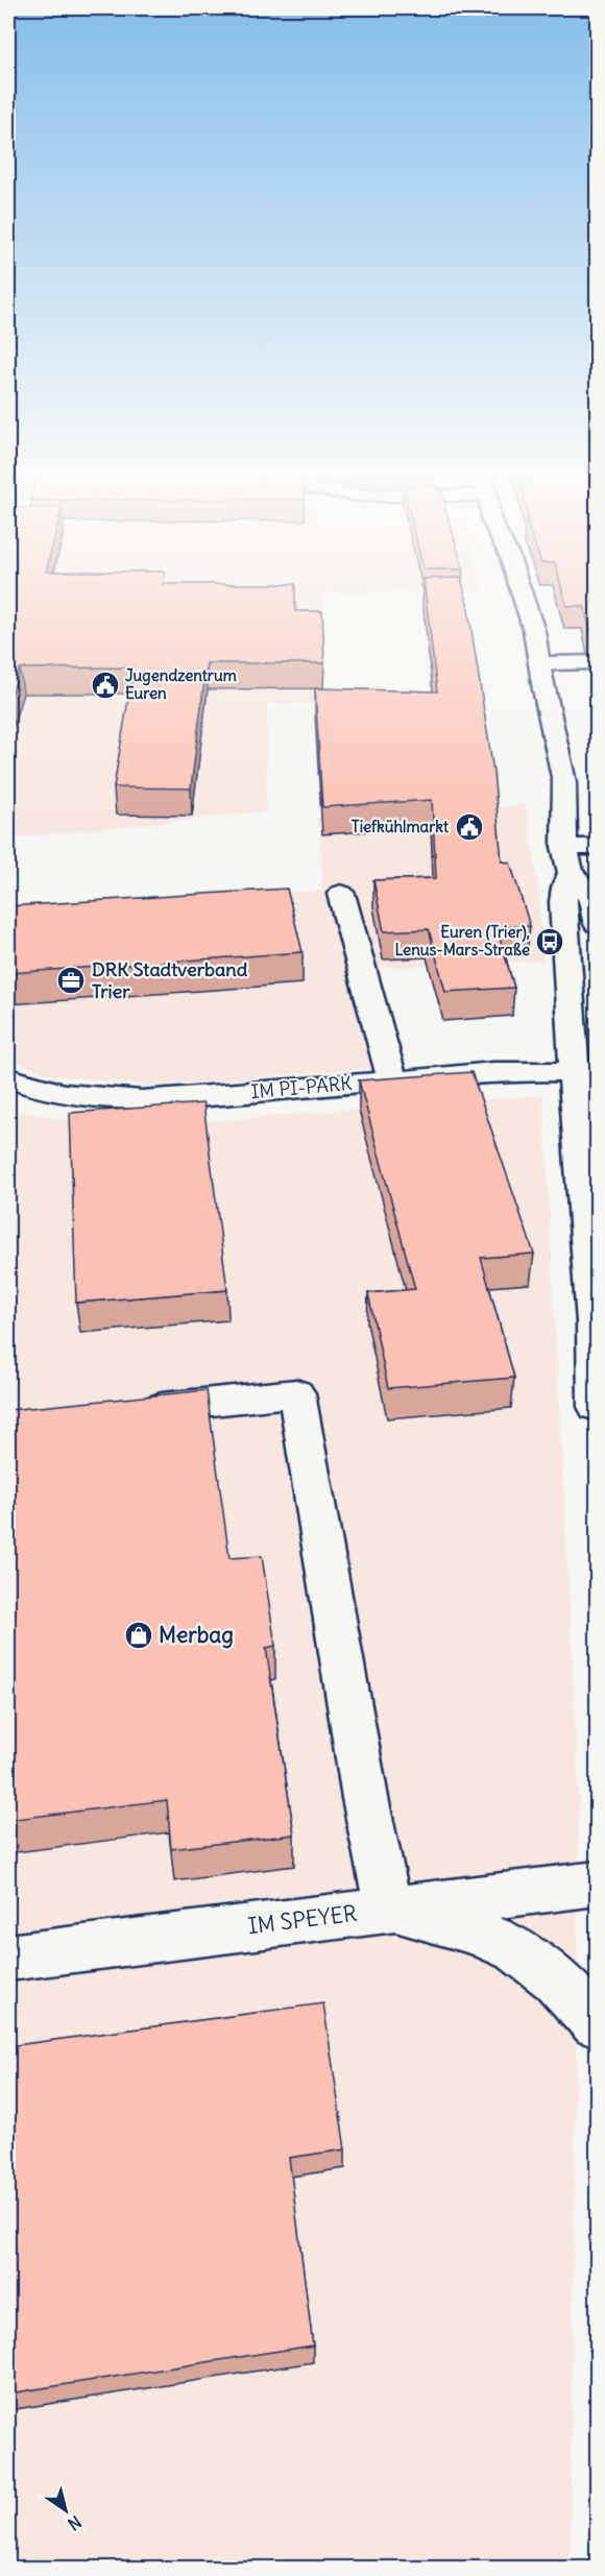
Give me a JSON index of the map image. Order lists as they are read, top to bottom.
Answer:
{
  "streets": {
    "street": ["IM PI-PARK", "IM SPEYER"]
  },
  "places": {
    "public building": ["Jugendzentrum Euren", "Tiefkühlmarkt"],
    "bus stop": ["Euren (Trier), Lenus-Mars-Straße"],
    "office": ["DRK Stadtverband Trier"],
    "shop": ["Merbag"]
  },
  "north": "bottom right"
}
